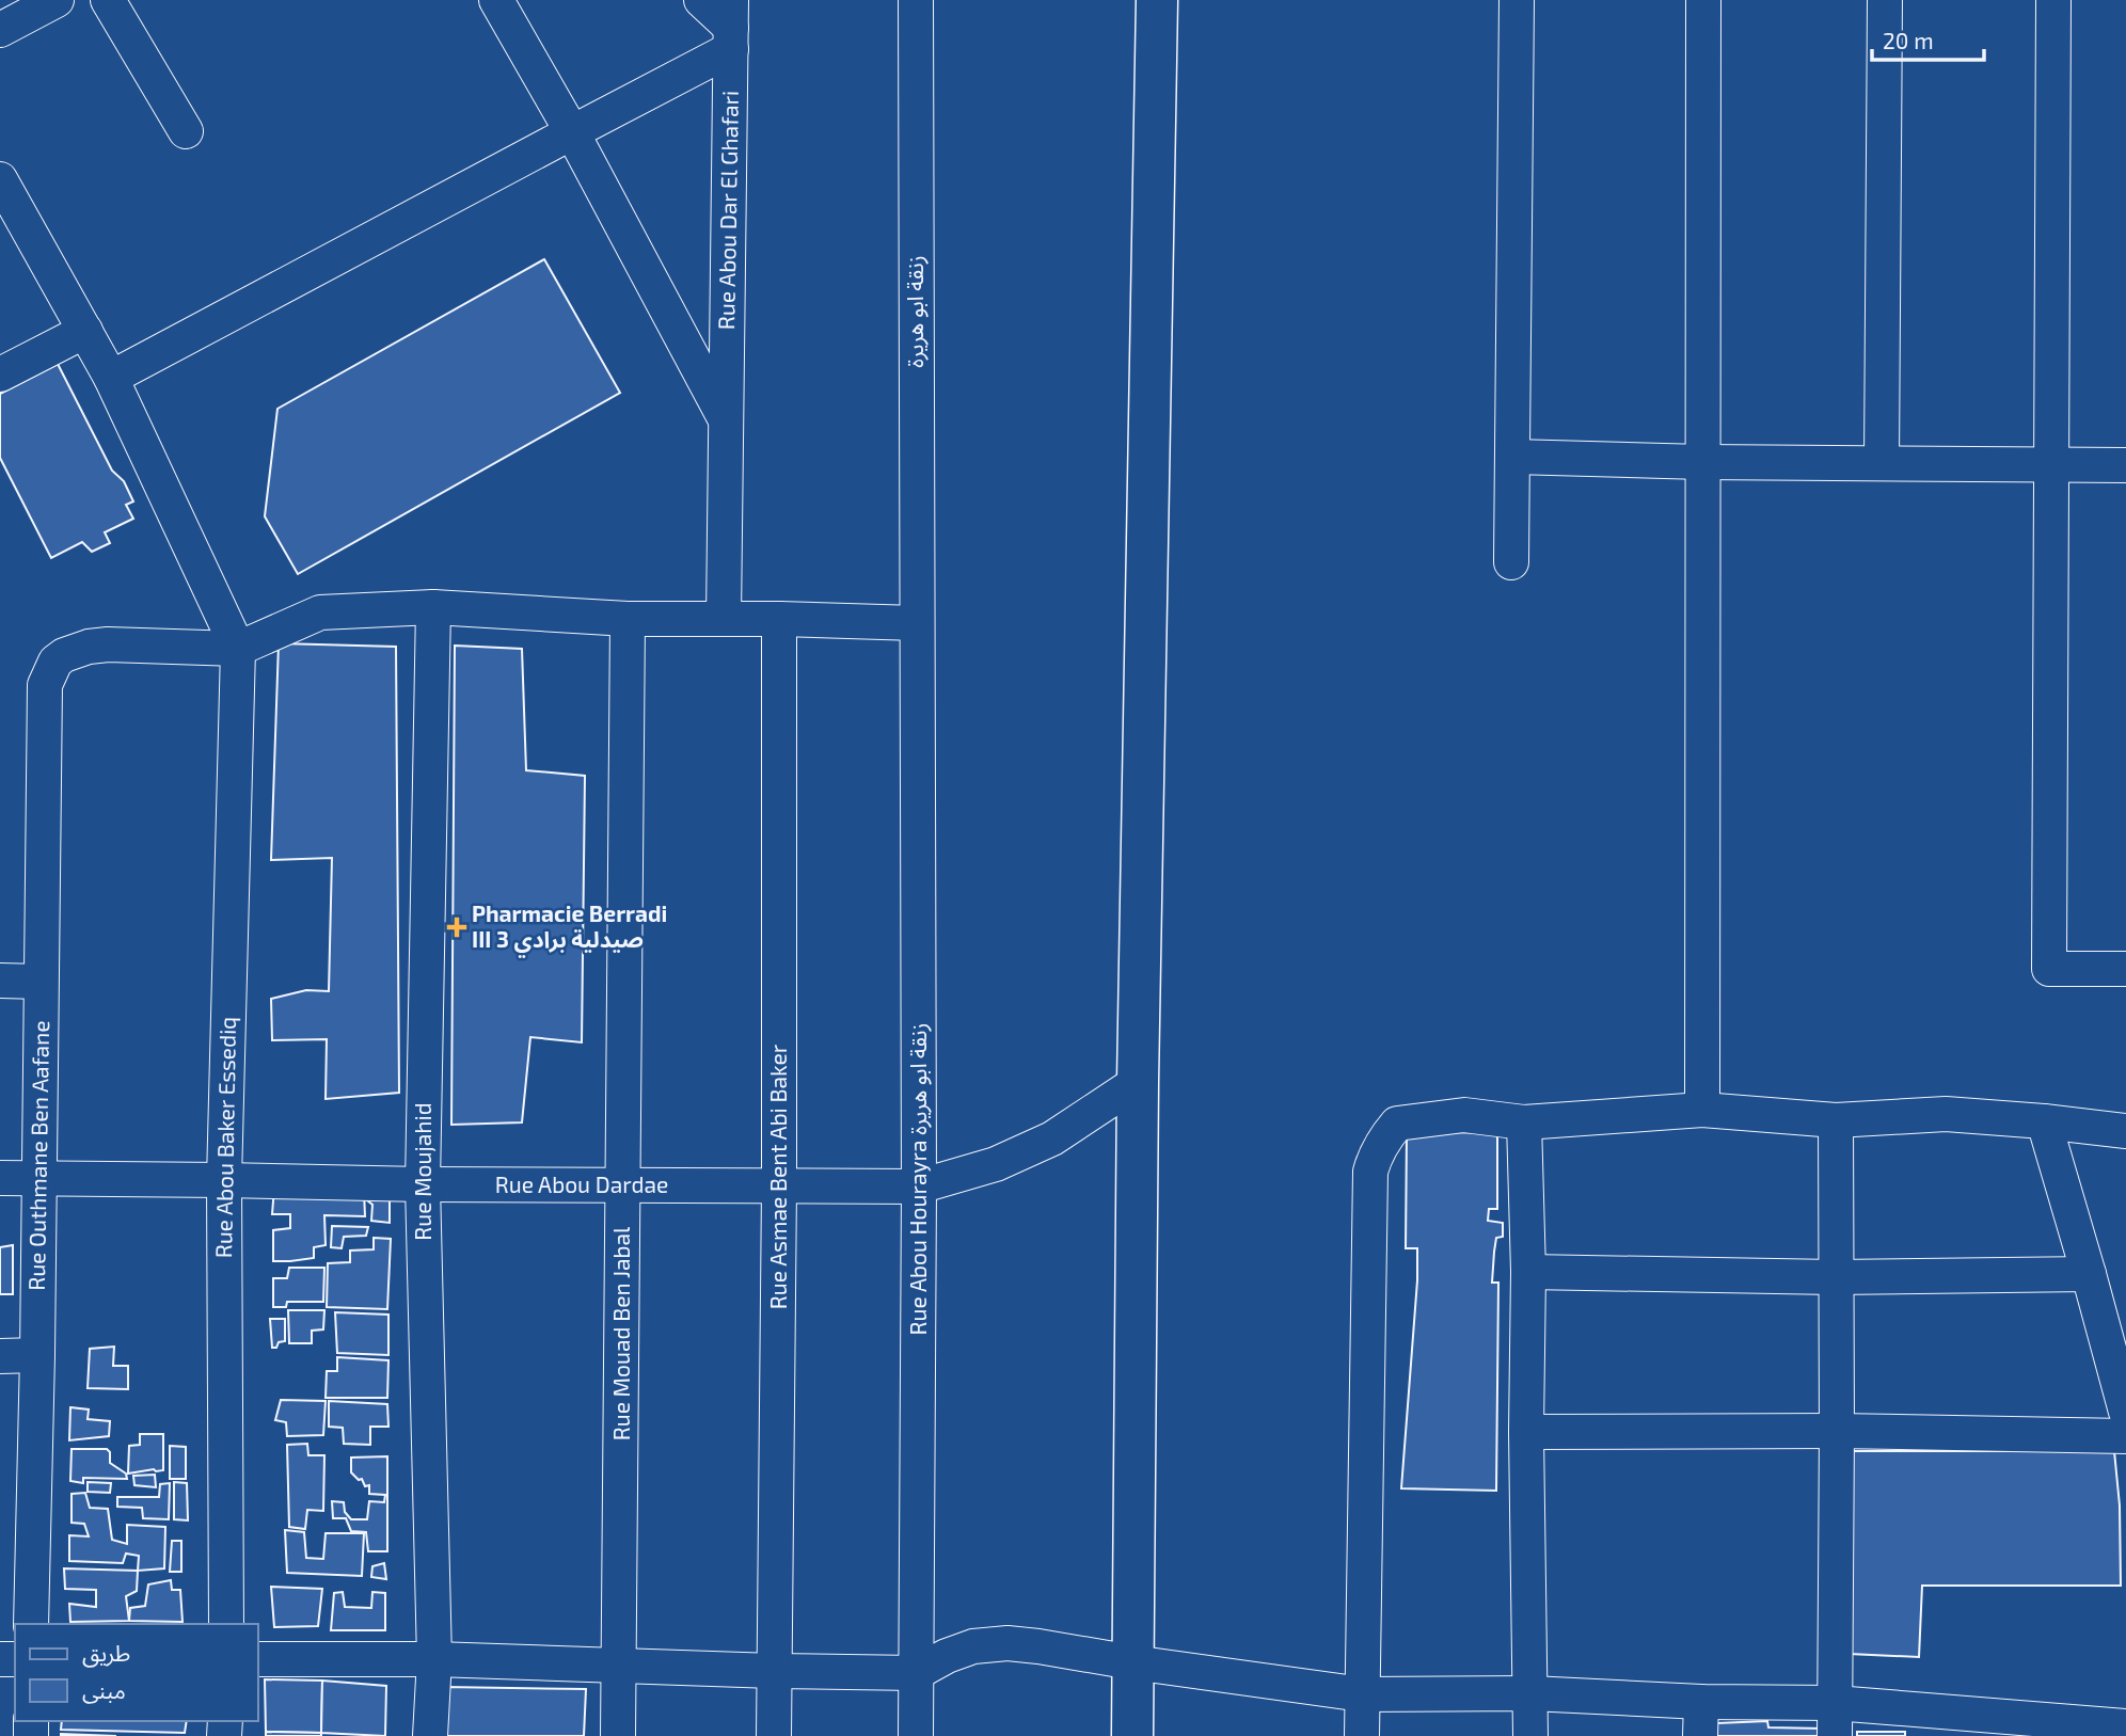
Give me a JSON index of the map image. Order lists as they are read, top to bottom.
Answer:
{
  "streets": {
    "street": [
      "Rue Abou Dar El Ghafari",
      "زنقة ابو هريرة",
      "Rue Abou Baker Essediq",
      "Rue Outhmane Ben Aafane",
      "Rue Moujahid",
      "Rue Asmae Bent Abi Baker",
      "Rue Abou Hourayra زنقة ابو هريرة",
      "Rue Abou Dardae",
      "Rue Mouad Ben Jabal"
    ]
  },
  "crossings": [
    ["زنقة ابو هريرة", "Rue Abou Hourayra زنقة ابو هريرة"],
    ["Rue Abou Baker Essediq", "Rue Outhmane Ben Aafane"],
    ["Rue Abou Baker Essediq", "Rue Abou Dardae"],
    ["Rue Outhmane Ben Aafane", "Rue Abou Dardae"],
    ["Rue Moujahid", "Rue Abou Dardae"],
    ["Rue Asmae Bent Abi Baker", "Rue Abou Dardae"],
    ["Rue Abou Hourayra زنقة ابو هريرة", "Rue Abou Dardae"],
    ["Rue Abou Dardae", "Rue Mouad Ben Jabal"]
  ],
  "places": {
    "health": ["Pharmacie Berradi III صيدلية برادي 3"]
  },
  "legend": ["طريق", "مبنى"],
  "scale_bar": "20 m"
}
